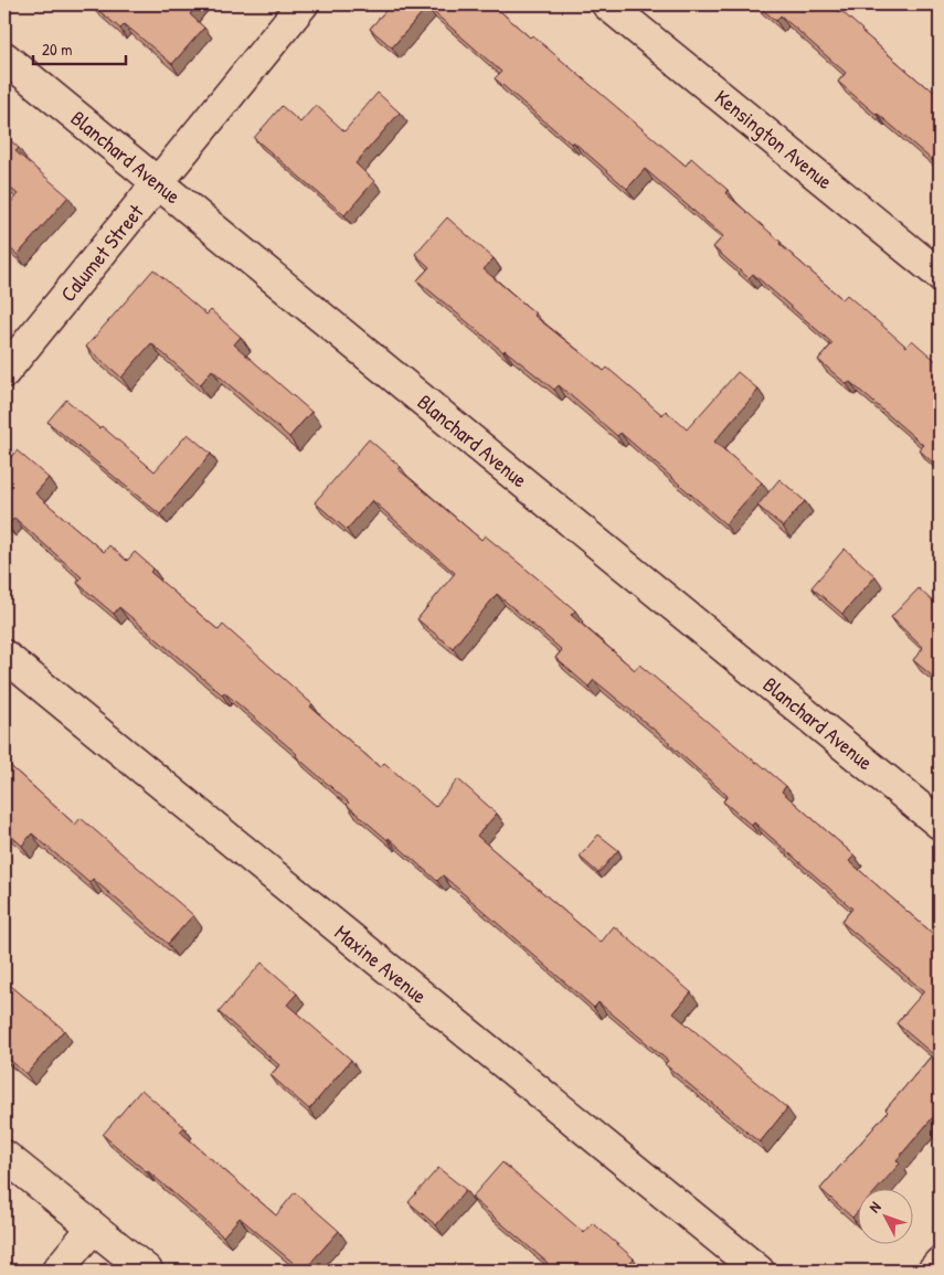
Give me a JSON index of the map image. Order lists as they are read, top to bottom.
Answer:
{
  "streets": {
    "street": [
      "Kensington Avenue",
      "Blanchard Avenue",
      "Calumet Street",
      "Maxine Avenue"
    ]
  },
  "crossings": [
    ["Blanchard Avenue", "Calumet Street"]
  ],
  "scale_bar": "20 m",
  "north": "top left"
}
